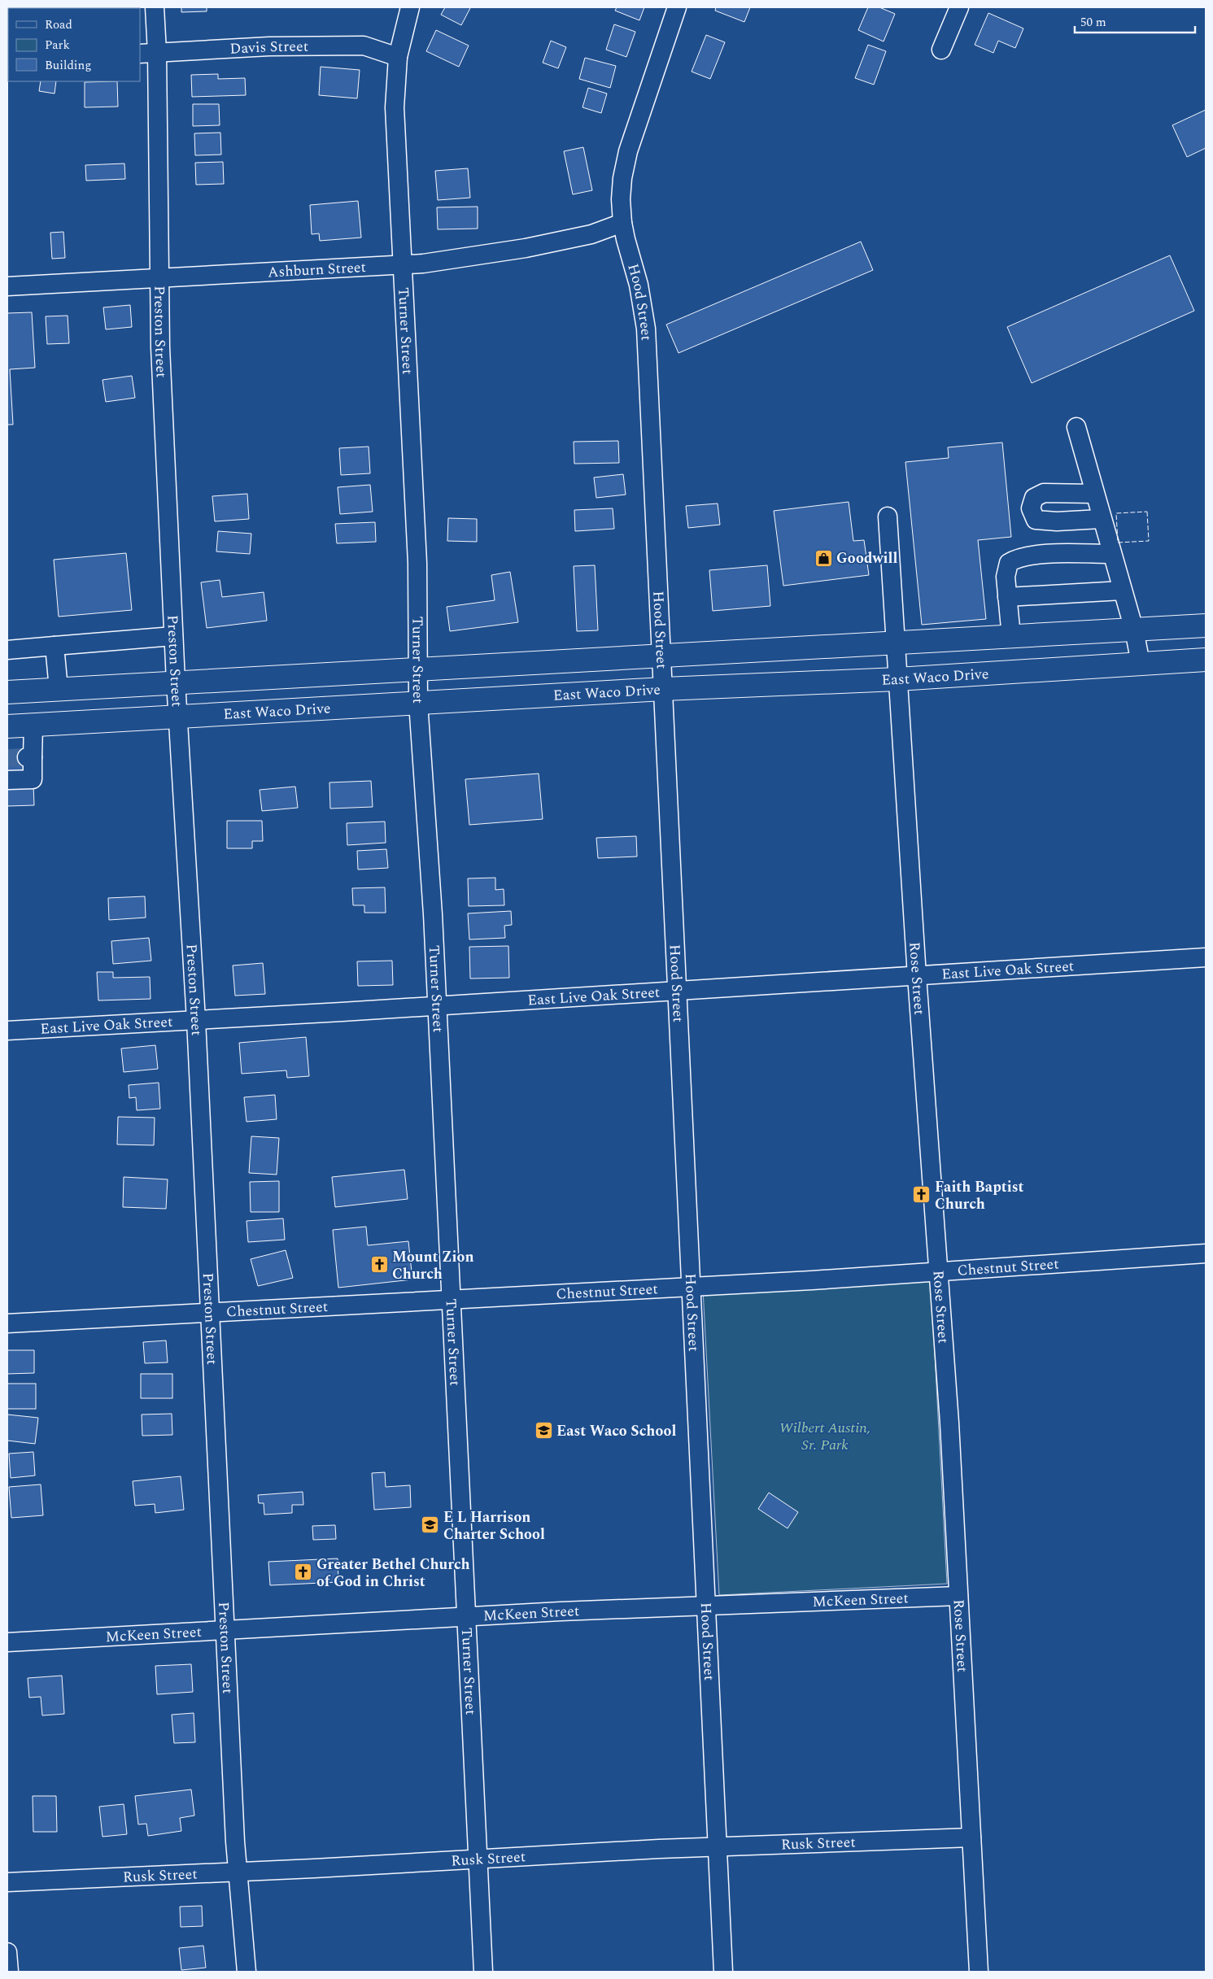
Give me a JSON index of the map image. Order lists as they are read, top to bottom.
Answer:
{
  "streets": {
    "main road": ["East Waco Drive"],
    "street": [
      "Davis Street",
      "Ashburn Street",
      "Hood Street",
      "Turner Street",
      "Preston Street",
      "East Live Oak Street",
      "Rose Street",
      "Chestnut Street",
      "McKeen Street",
      "Rusk Street"
    ]
  },
  "crossings": [
    ["Davis Street", "Turner Street"],
    ["Davis Street", "Preston Street"],
    ["Ashburn Street", "Hood Street"],
    ["Ashburn Street", "Turner Street"],
    ["Ashburn Street", "Preston Street"],
    ["Hood Street", "East Waco Drive"],
    ["Hood Street", "East Live Oak Street"],
    ["Hood Street", "Chestnut Street"],
    ["Hood Street", "McKeen Street"],
    ["Hood Street", "Rusk Street"],
    ["Turner Street", "East Waco Drive"],
    ["Turner Street", "East Live Oak Street"],
    ["Turner Street", "Chestnut Street"],
    ["Turner Street", "McKeen Street"],
    ["Turner Street", "Rusk Street"],
    ["Preston Street", "East Waco Drive"],
    ["Preston Street", "East Live Oak Street"],
    ["Preston Street", "Chestnut Street"],
    ["Preston Street", "McKeen Street"],
    ["Preston Street", "Rusk Street"],
    ["East Waco Drive", "Rose Street"],
    ["East Live Oak Street", "Rose Street"],
    ["Rose Street", "Chestnut Street"],
    ["Rose Street", "McKeen Street"],
    ["Rose Street", "Rusk Street"]
  ],
  "parks": ["Wilbert Austin, Sr. Park"],
  "places": {
    "shop": ["Goodwill"],
    "church": ["Faith Baptist Church", "Mount Zion Church", "Greater Bethel Church of God in Christ"],
    "school or university": ["East Waco School", "E L Harrison Charter School"]
  },
  "legend": ["Road", "Park", "Building"],
  "scale_bar": "50 m"
}
